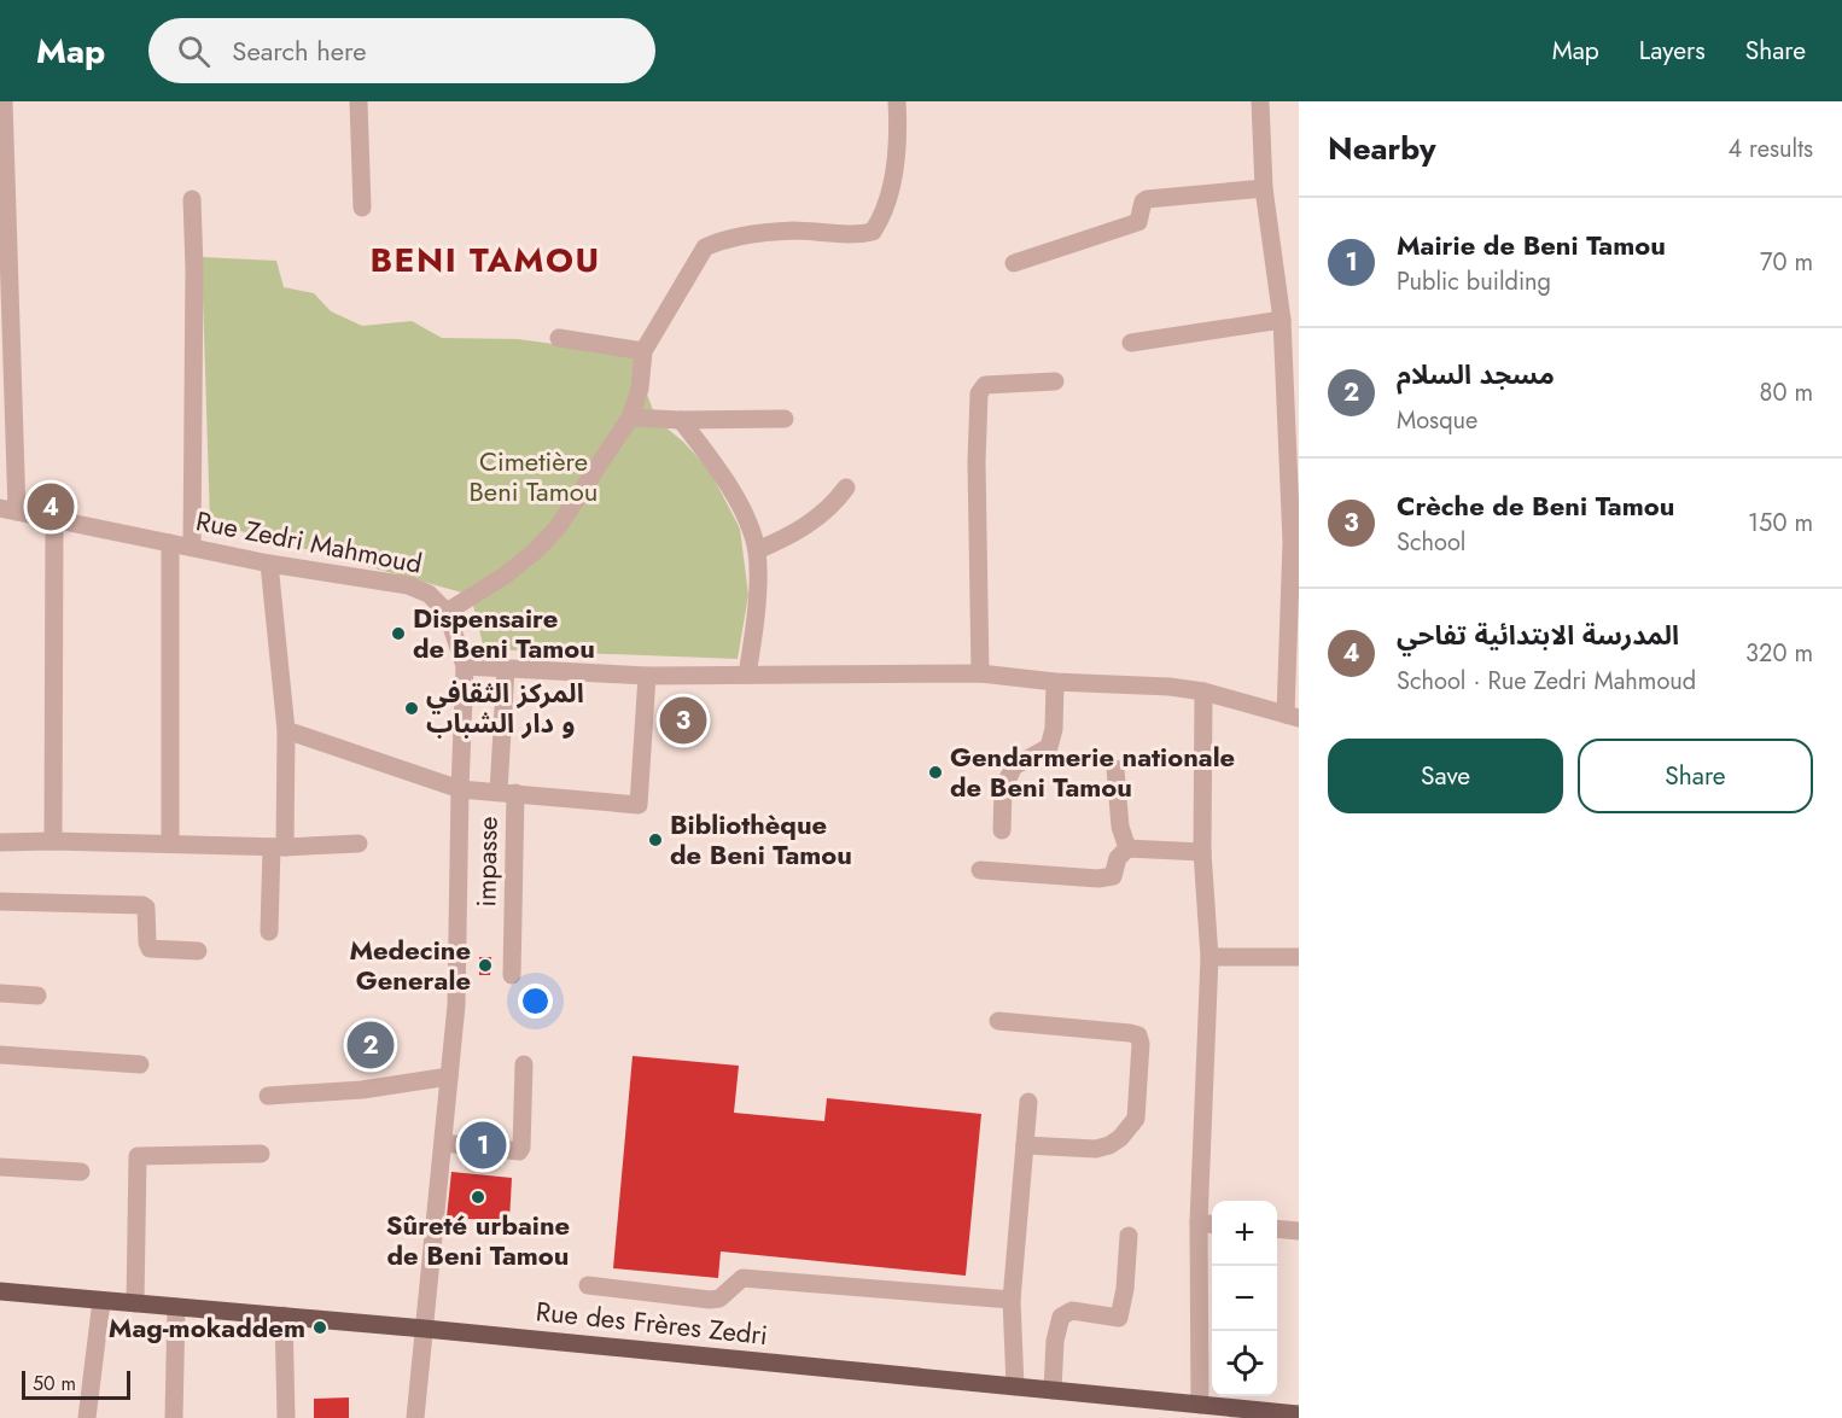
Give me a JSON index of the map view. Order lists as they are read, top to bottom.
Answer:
{
  "streets": {
    "main road": ["Rue des Frères Zedri"],
    "street": ["Rue Zedri Mahmoud", "impasse"]
  },
  "districts": ["BENI TAMOU"],
  "parks": ["Cimetière Beni Tamou"],
  "places": [
    "Dispensaire de Beni Tamou",
    "المركز الثقافي و دار الشباب",
    "Gendarmerie nationale de Beni Tamou",
    "Bibliothèque de Beni Tamou",
    "Medecine Generale",
    "Sûreté urbaine de Beni Tamou",
    "Mag-mokaddem"
  ],
  "scale_bar": "50 m",
  "page": {
    "header": "Map",
    "search": "Search here",
    "nav": ["Map", "Layers", "Share"],
    "heading": ["Nearby", "4 results"],
    "list": [
      {
        "mark": "1",
        "name": "Mairie de Beni Tamou",
        "note": "Public building",
        "value": "70 m"
      },
      {
        "mark": "2",
        "name": "مسجد السلام",
        "note": "Mosque",
        "value": "80 m"
      },
      {
        "mark": "3",
        "name": "Crèche de Beni Tamou",
        "note": "School",
        "value": "150 m"
      },
      {
        "mark": "4",
        "name": "المدرسة الابتدائية تفاحي",
        "note": "School · Rue Zedri Mahmoud",
        "value": "320 m"
      }
    ],
    "pins": [
      "4",
      "3",
      "2",
      "1"
    ],
    "buttons": ["Save", "Share"],
    "map_buttons": ["+", "−"],
    "scale": "50 m"
  }
}
